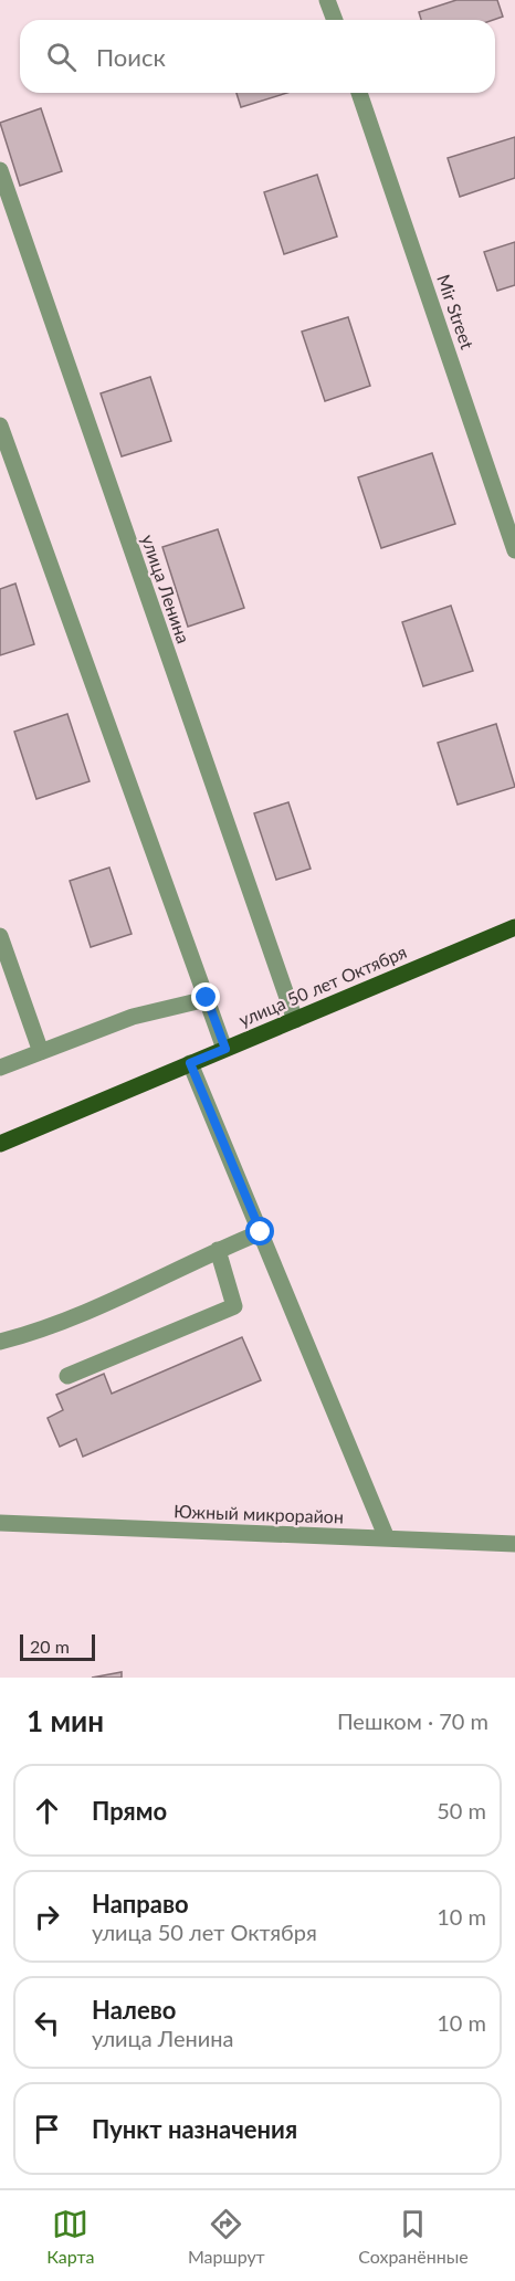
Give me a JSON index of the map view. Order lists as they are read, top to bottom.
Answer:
{
  "streets": {
    "main road": ["улица 50 лет Октября"],
    "street": ["Mir Street", "улица Ленина", "Южный микрорайон"]
  },
  "crossings": [
    ["улица Ленина", "улица 50 лет Октября"]
  ],
  "scale_bar": "20 m",
  "page": {
    "search": "Поиск",
    "scale": "20 m",
    "heading": ["1 мин", "Пешком · 70 m"],
    "list": [
      ["Прямо", "50 m"],
      ["Направо", "улица 50 лет Октября", "10 m"],
      ["Налево", "улица Ленина", "10 m"],
      "Пункт назначения"
    ],
    "nav": ["Карта", "Маршрут", "Сохранённые"]
  }
}
